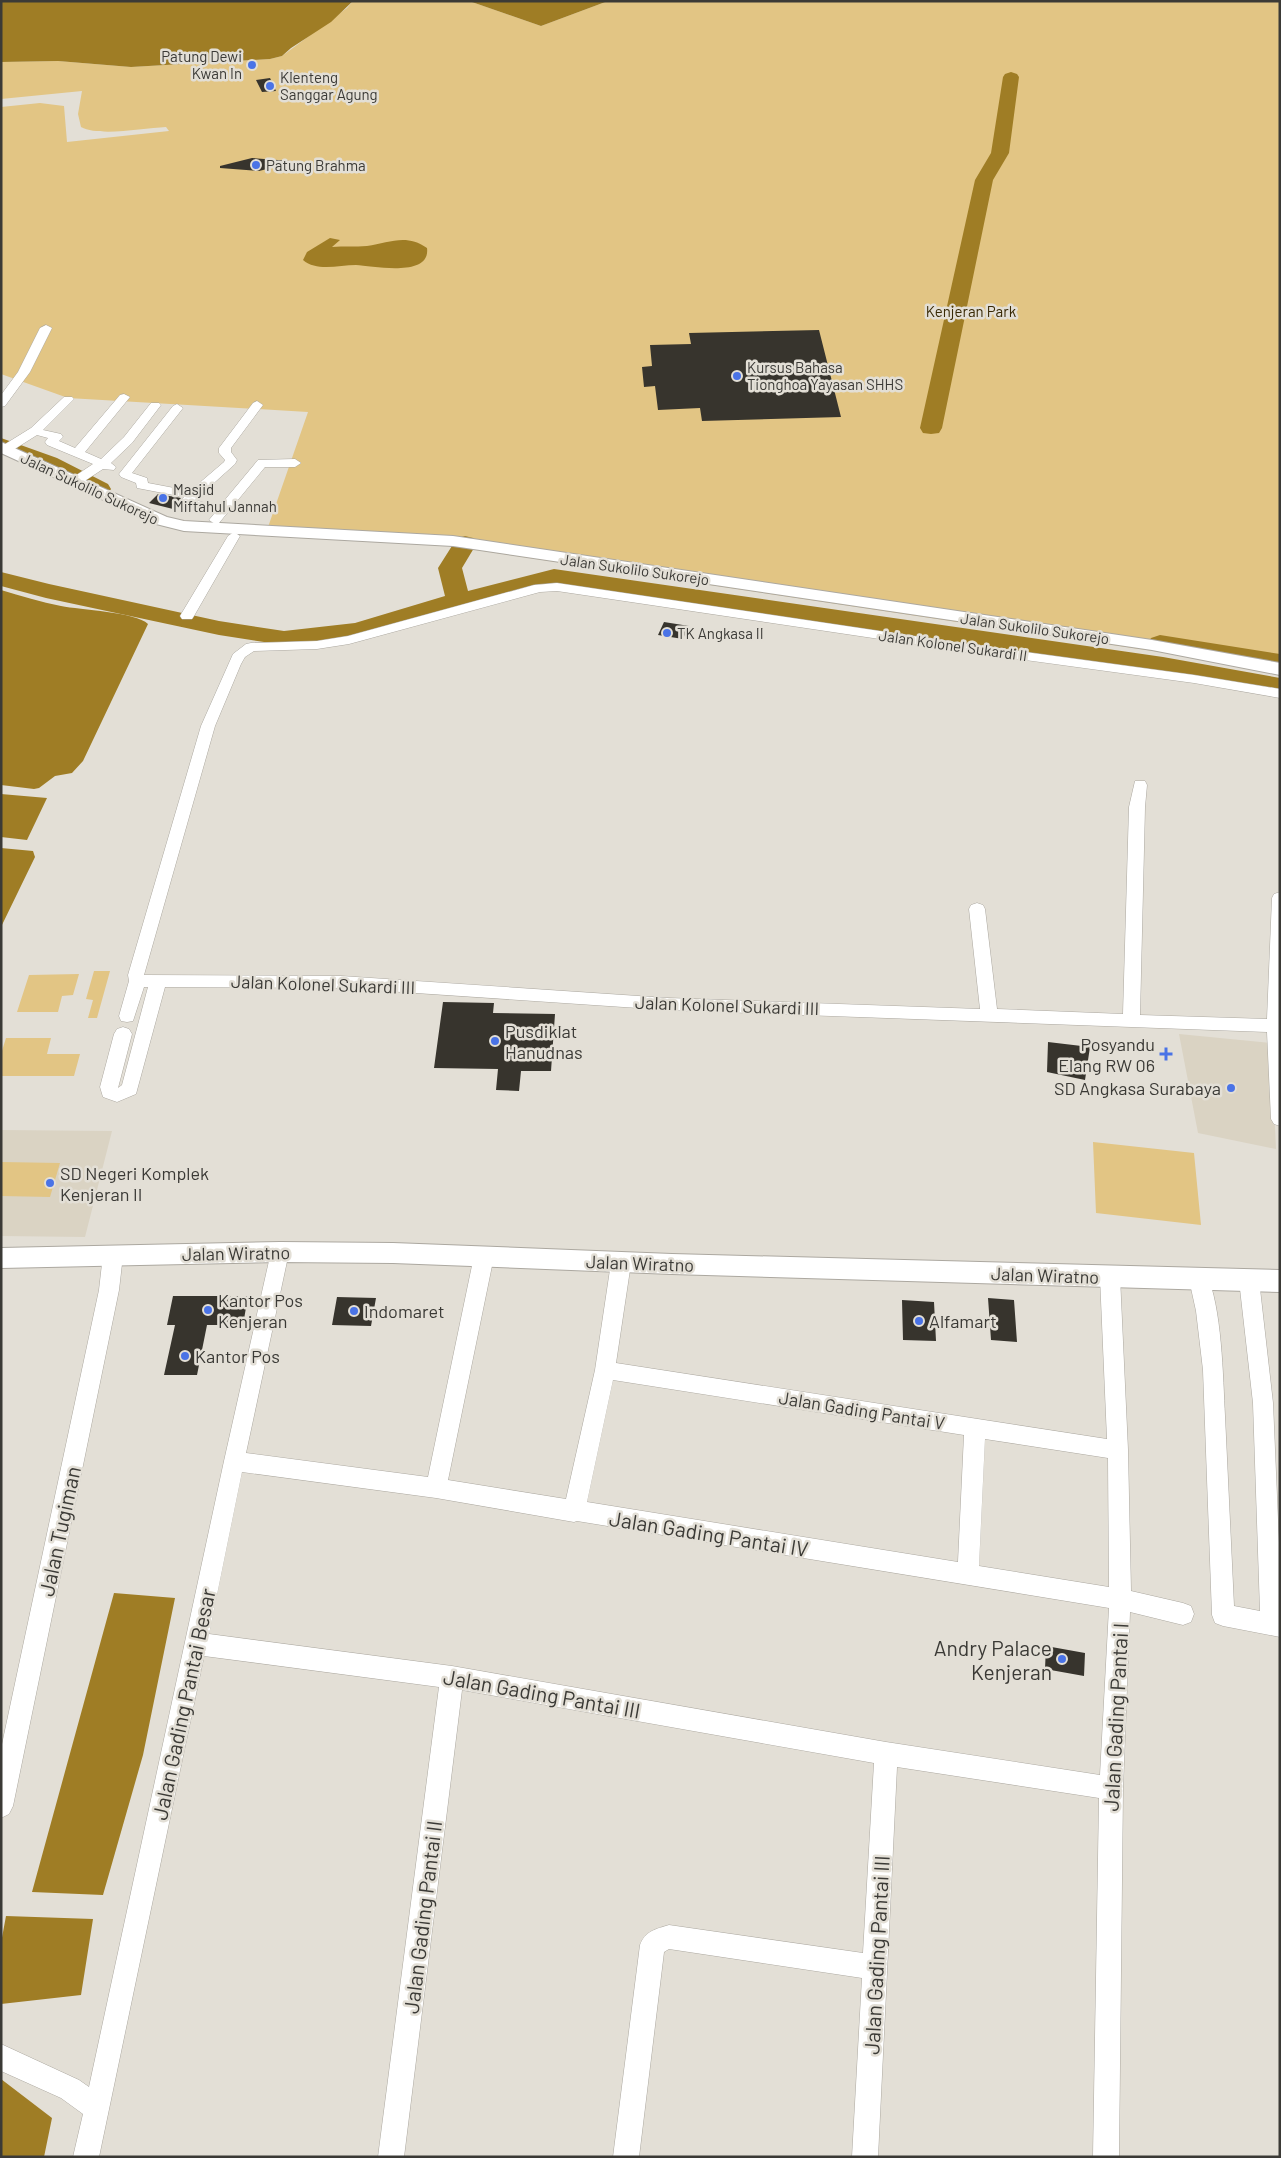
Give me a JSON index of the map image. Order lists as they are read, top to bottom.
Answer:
{
  "streets": {
    "main road": ["Jalan Sukolilo Sukorejo", "Jalan Wiratno"],
    "street": [
      "Jalan Kolonel Sukardi II",
      "Jalan Kolonel Sukardi III",
      "Jalan Gading Pantai V",
      "Jalan Tugiman",
      "Jalan Gading Pantai IV",
      "Jalan Gading Pantai III",
      "Jalan Gading Pantai Besar",
      "Jalan Gading Pantai I",
      "Jalan Gading Pantai II"
    ]
  },
  "crossings": [
    ["Jalan Sukolilo Sukorejo", "Jalan Kolonel Sukardi II"],
    ["Jalan Kolonel Sukardi II", "Jalan Kolonel Sukardi III"],
    ["Jalan Wiratno", "Jalan Tugiman"],
    ["Jalan Wiratno", "Jalan Gading Pantai Besar"],
    ["Jalan Wiratno", "Jalan Gading Pantai I"],
    ["Jalan Gading Pantai V", "Jalan Gading Pantai I"],
    ["Jalan Gading Pantai IV", "Jalan Gading Pantai Besar"],
    ["Jalan Gading Pantai IV", "Jalan Gading Pantai I"],
    ["Jalan Gading Pantai III", "Jalan Gading Pantai Besar"],
    ["Jalan Gading Pantai III", "Jalan Gading Pantai I"],
    ["Jalan Gading Pantai III", "Jalan Gading Pantai II"]
  ],
  "parks": ["Kenjeran Park"],
  "places": {
    "other": [
      "Patung Dewi Kwan In",
      "Klenteng Sanggar Agung",
      "Patung Brahma",
      "Kursus Bahasa Tionghoa Yayasan SHHS",
      "Masjid Miftahul Jannah",
      "TK Angkasa II",
      "Pusdiklat Hanudnas",
      "SD Angkasa Surabaya",
      "SD Negeri Komplek Kenjeran II",
      "Kantor Pos Kenjeran",
      "Indomaret",
      "Alfamart",
      "Kantor Pos",
      "Andry Palace Kenjeran"
    ],
    "health": ["Posyandu Elang RW 06"]
  }
}
